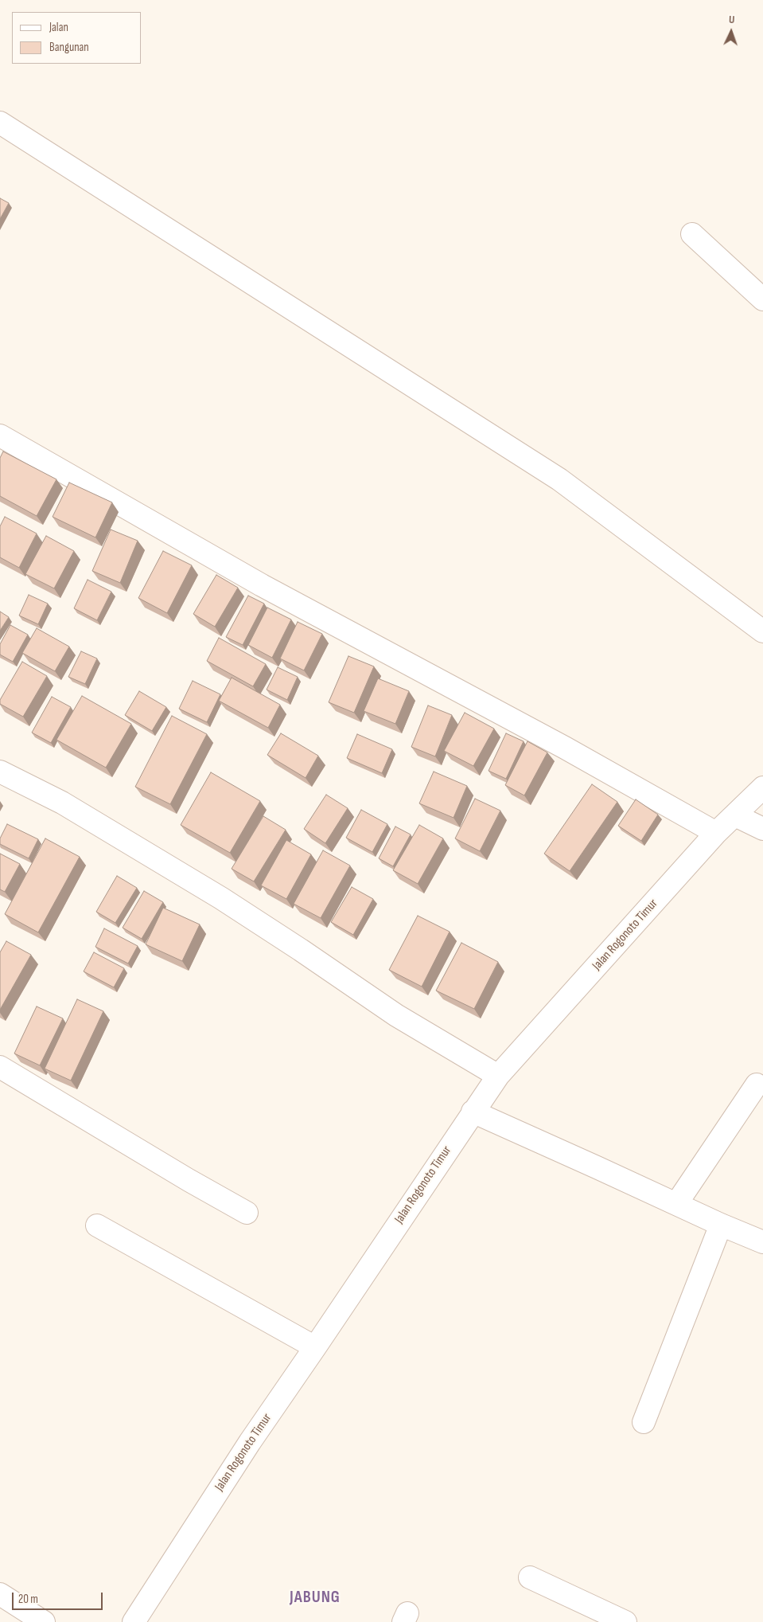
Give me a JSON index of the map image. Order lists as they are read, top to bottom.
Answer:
{
  "streets": {
    "street": ["Jalan Rogonoto Timur"]
  },
  "districts": ["JABUNG"],
  "legend": ["Jalan", "Bangunan"],
  "scale_bar": "20 m",
  "north": "top"
}
